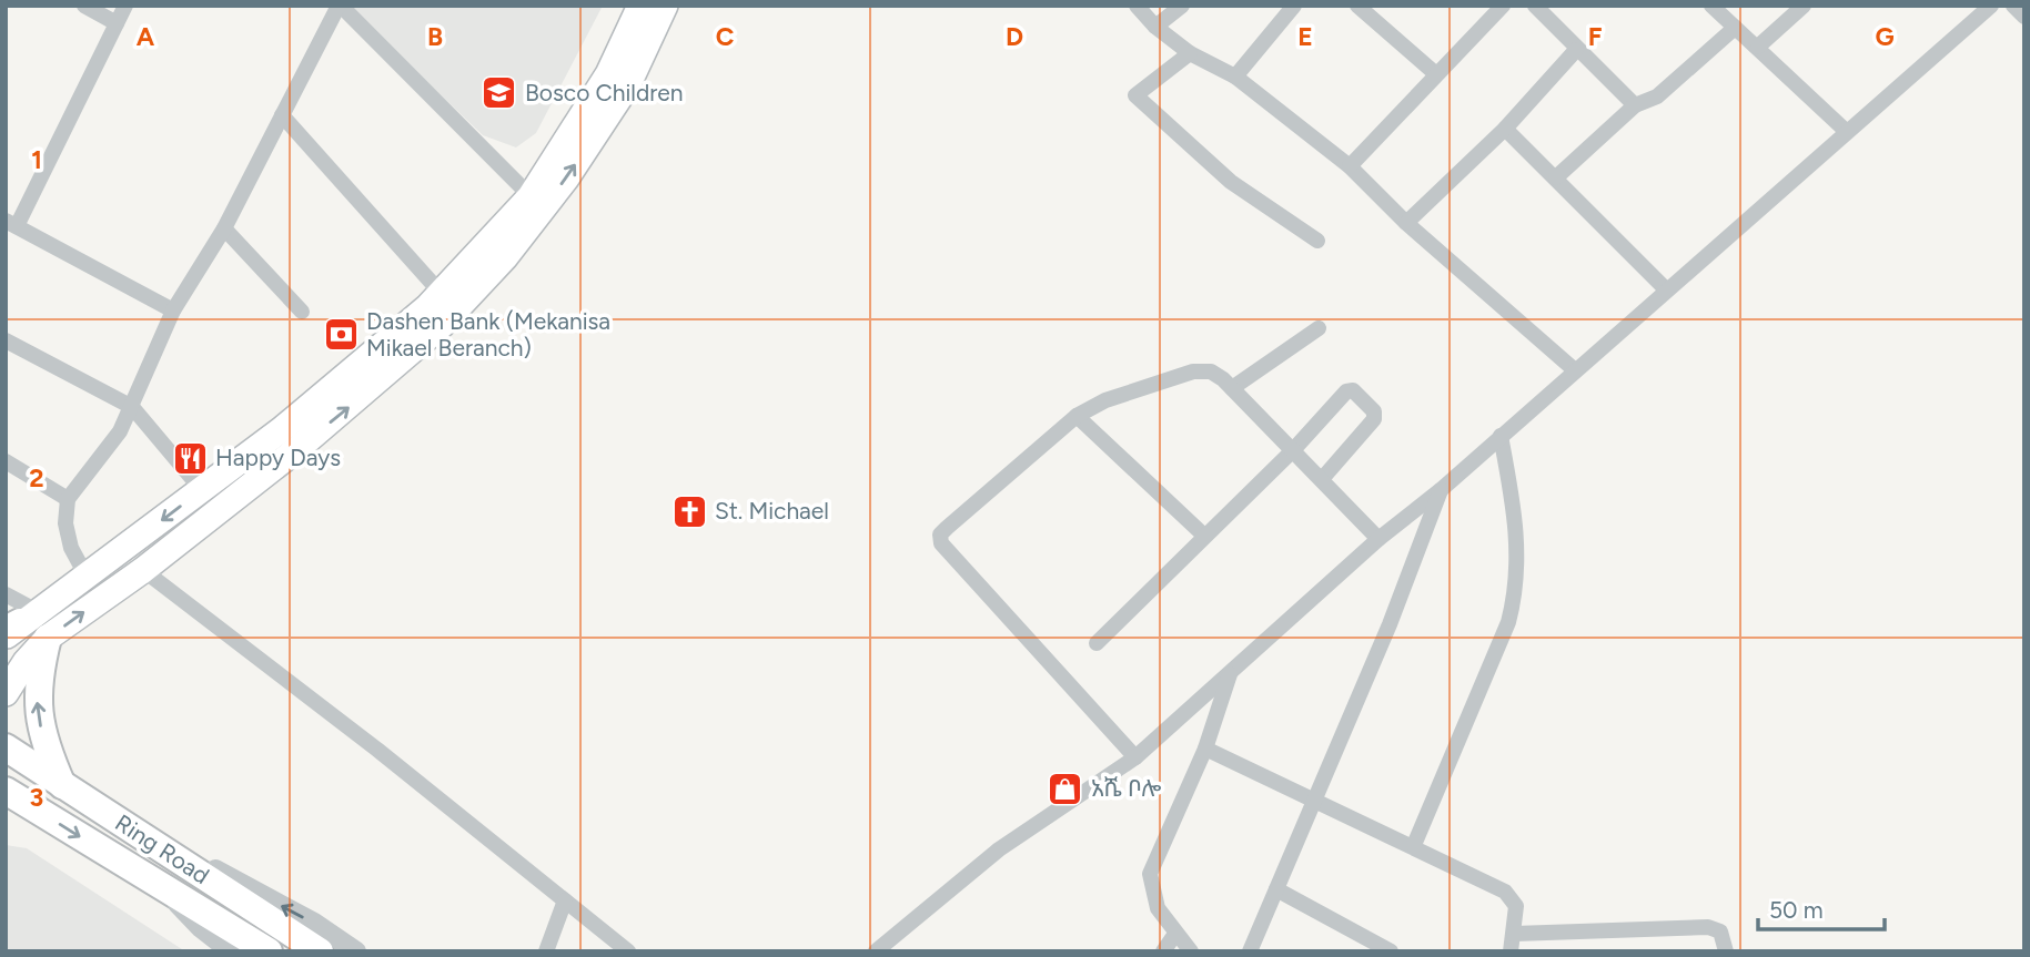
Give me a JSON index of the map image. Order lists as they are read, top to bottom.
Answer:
{
  "streets": {
    "highway": ["Ring Road"]
  },
  "places": {
    "school or university": ["Bosco Children"],
    "bank": ["Dashen Bank (Mekanisa Mikael Beranch)"],
    "restaurant": ["Happy Days"],
    "church": ["St. Michael"],
    "shop": ["አሼ ቦሎ"]
  },
  "scale_bar": "50 m",
  "grid": {
    "columns": [
      "A",
      "B",
      "C",
      "D",
      "E",
      "F",
      "G"
    ],
    "rows": ["1", "2", "3"]
  }
}
